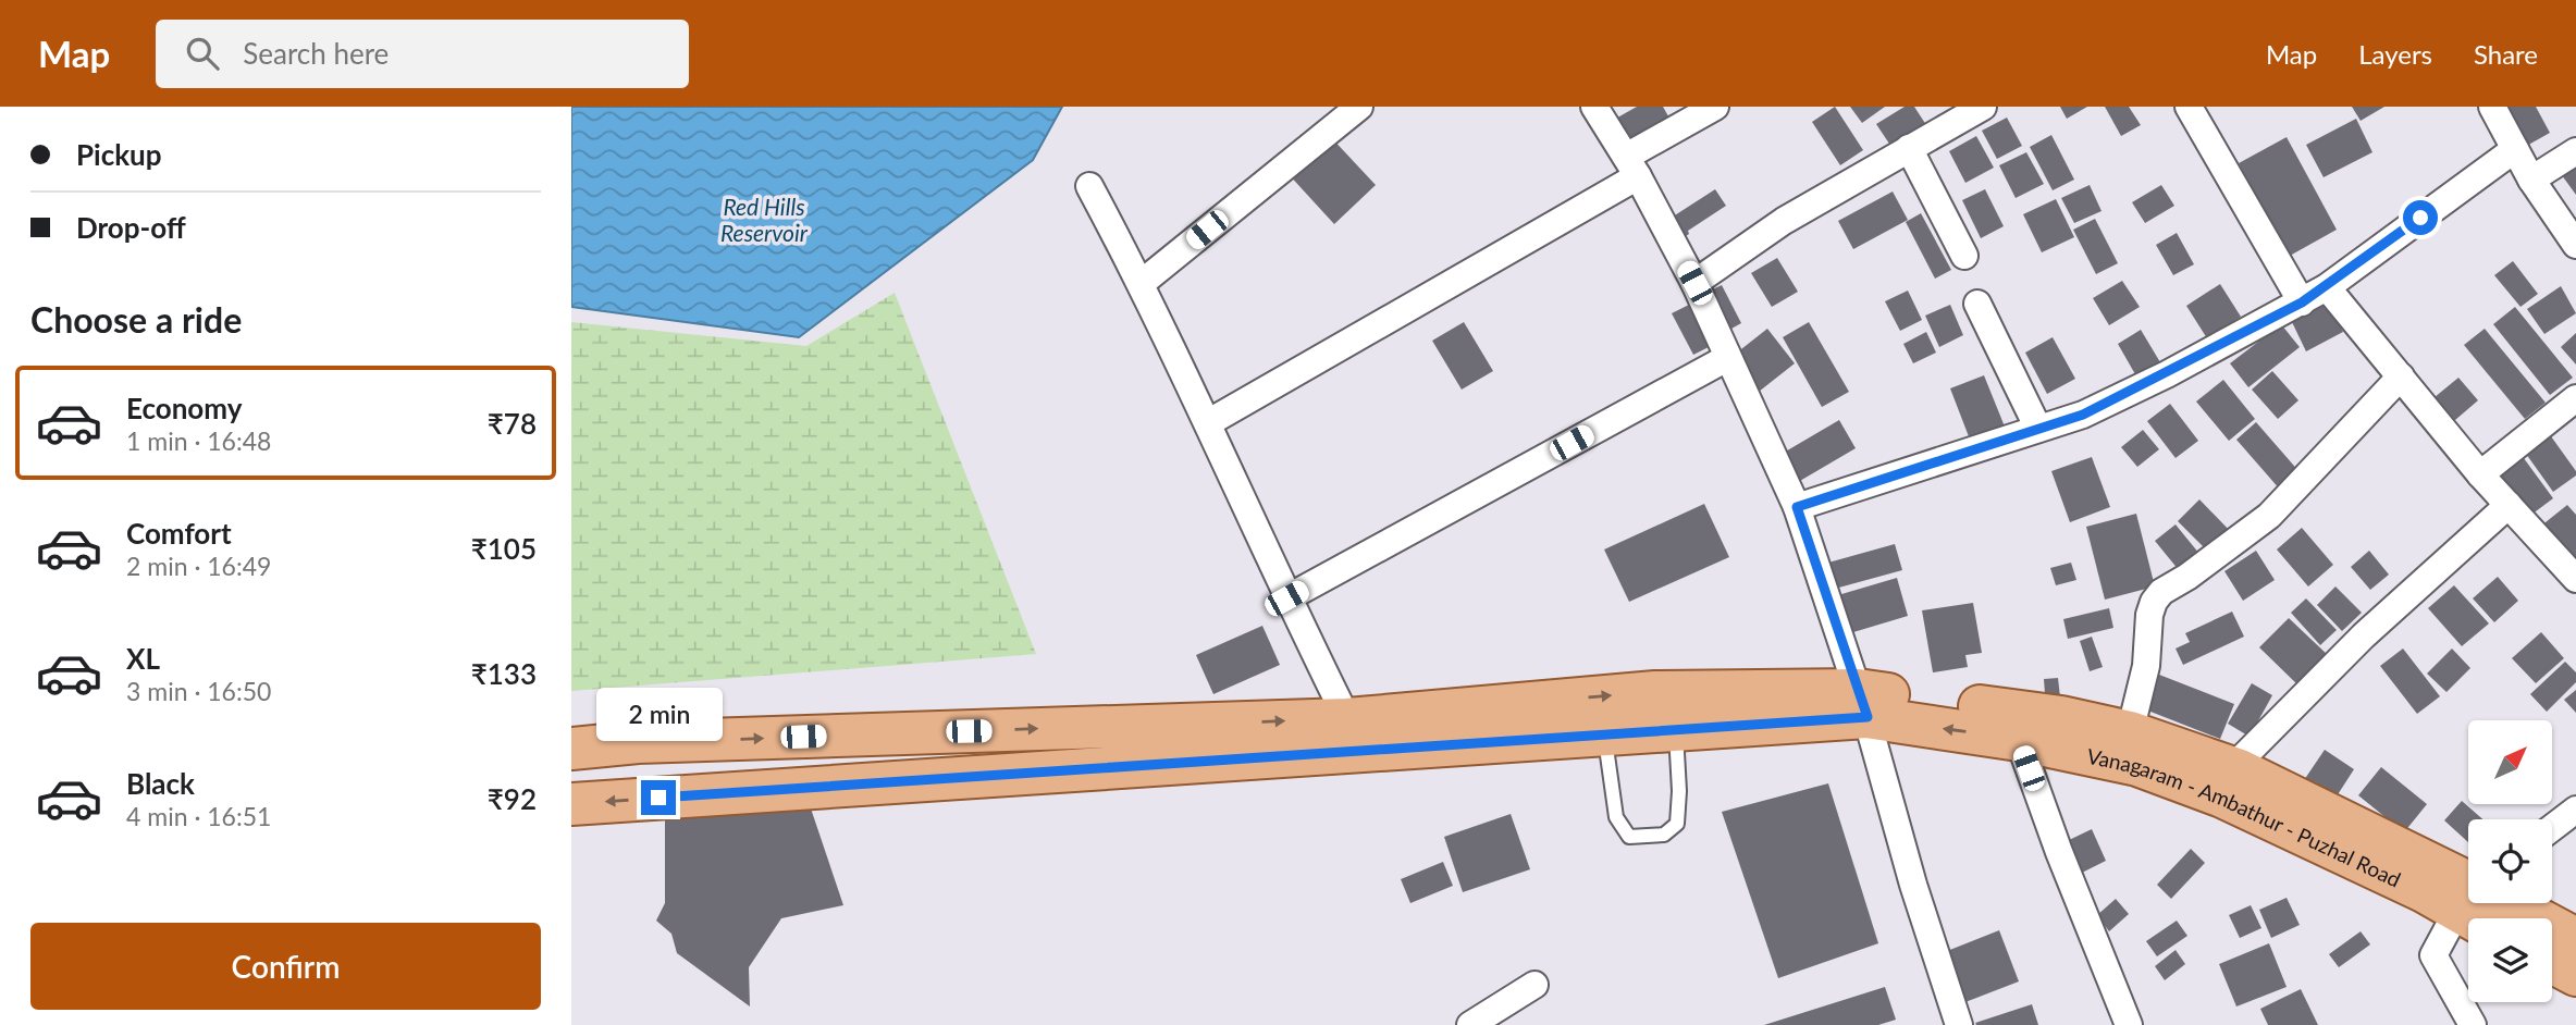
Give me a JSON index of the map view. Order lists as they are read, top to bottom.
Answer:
{
  "streets": {
    "main road": ["Vanagaram - Ambathur - Puzhal Road"]
  },
  "water": ["Red Hills Reservoir"],
  "north": "top right",
  "page": {
    "header": "Map",
    "search": "Search here",
    "nav": ["Map", "Layers", "Share"],
    "banner": ["Pickup", "Drop-off"],
    "heading": "Choose a ride",
    "list": [
      {
        "name": "Economy",
        "note": "1 min · 16:48",
        "value": "₹78"
      },
      {
        "name": "Comfort",
        "note": "2 min · 16:49",
        "value": "₹105"
      },
      {
        "name": "XL",
        "note": "3 min · 16:50",
        "value": "₹133"
      },
      {
        "name": "Black",
        "note": "4 min · 16:51",
        "value": "₹92"
      }
    ],
    "bubble": "2 min",
    "buttons": "Confirm"
  }
}
